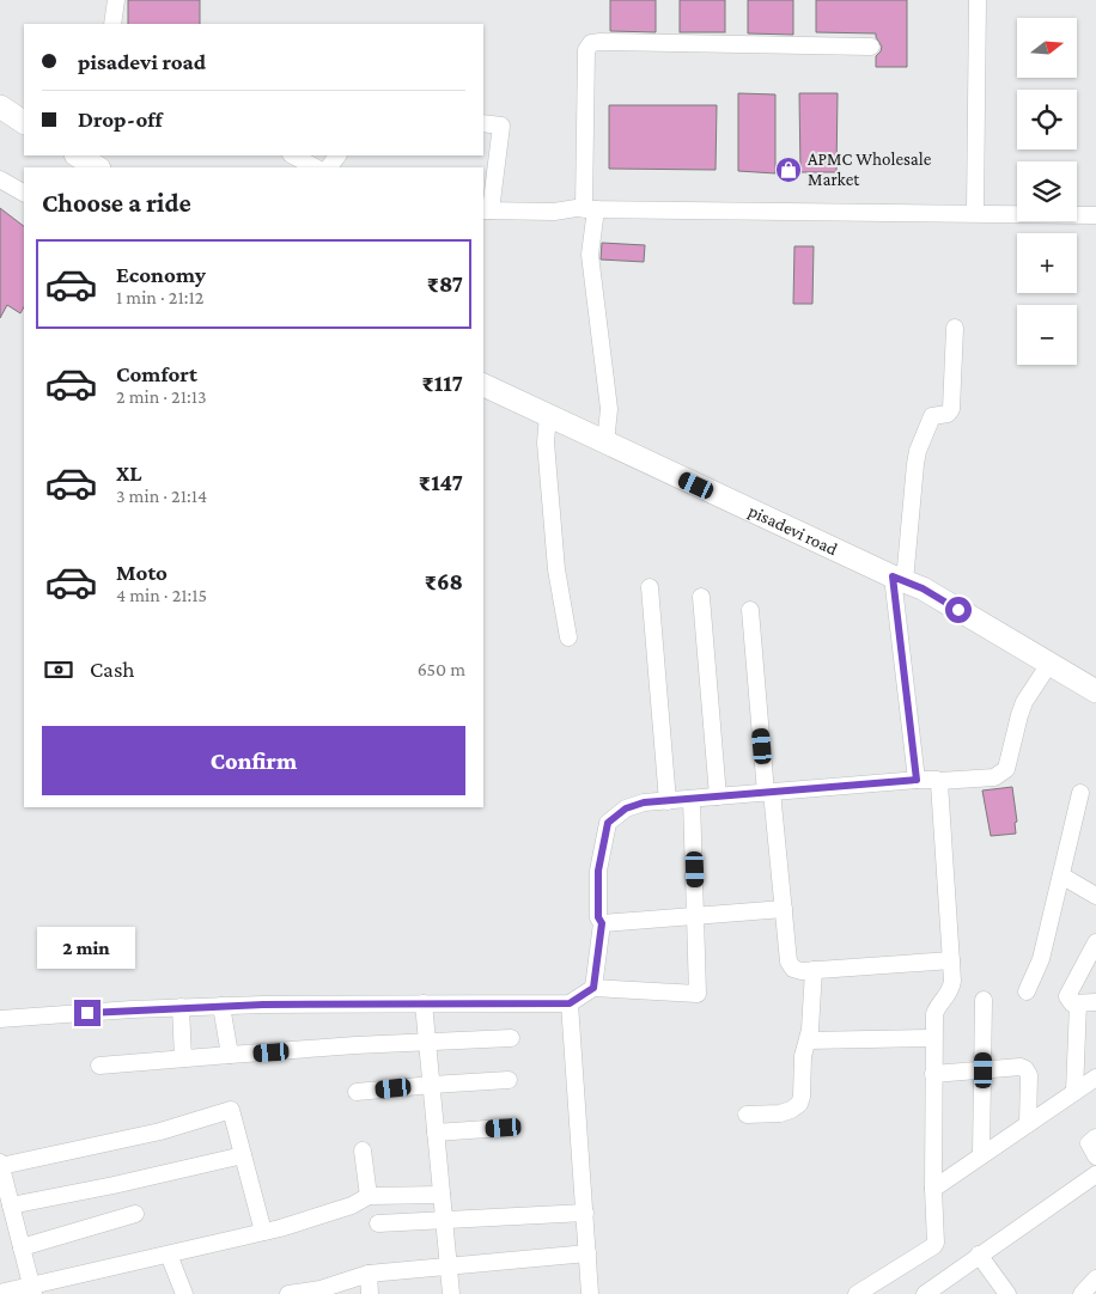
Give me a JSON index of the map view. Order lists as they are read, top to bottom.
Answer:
{
  "streets": {
    "street": ["pisadevi road"]
  },
  "places": {
    "shop": ["APMC Wholesale Market"]
  },
  "north": "right",
  "page": {
    "map_buttons": ["+", "−"],
    "banner": ["pisadevi road", "Drop-off"],
    "heading": "Choose a ride",
    "list": [
      {
        "name": "Economy",
        "note": "1 min · 21:12",
        "value": "₹87"
      },
      {
        "name": "Comfort",
        "note": "2 min · 21:13",
        "value": "₹117"
      },
      {
        "name": "XL",
        "note": "3 min · 21:14",
        "value": "₹147"
      },
      {
        "name": "Moto",
        "note": "4 min · 21:15",
        "value": "₹68"
      }
    ],
    "pay": ["Cash", "650 m"],
    "buttons": "Confirm",
    "bubble": "2 min"
  }
}
